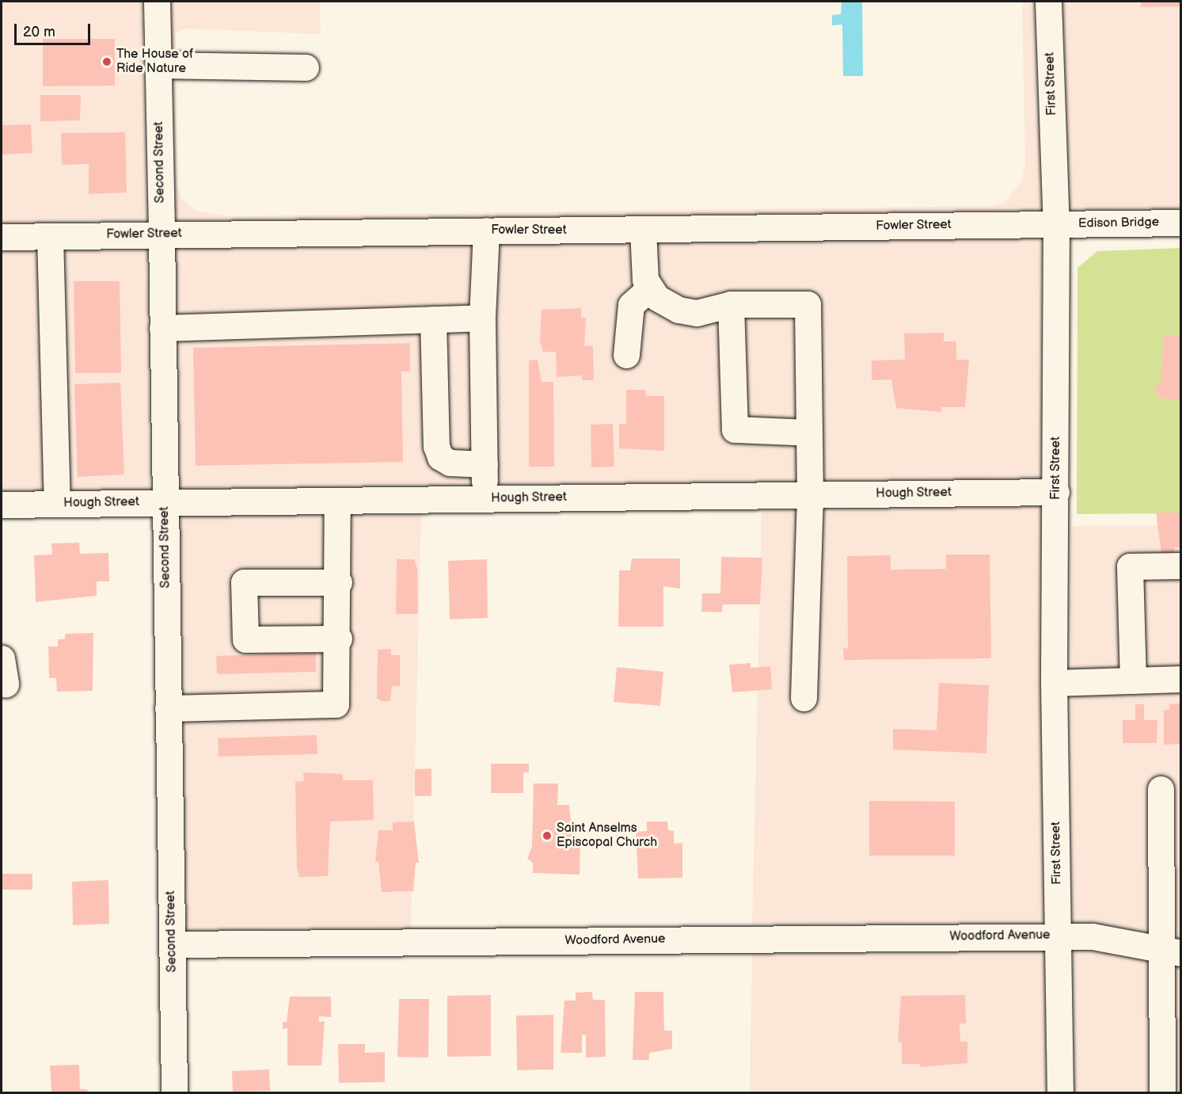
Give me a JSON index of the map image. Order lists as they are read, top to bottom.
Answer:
{
  "streets": {
    "main road": [
      "First Street",
      "Second Street",
      "Edison Bridge",
      "Fowler Street",
      "Hough Street",
      "Woodford Avenue"
    ]
  },
  "crossings": [
    ["First Street", "Edison Bridge"],
    ["First Street", "Fowler Street"],
    ["First Street", "Hough Street"],
    ["First Street", "Woodford Avenue"],
    ["Second Street", "Fowler Street"],
    ["Second Street", "Hough Street"],
    ["Second Street", "Woodford Avenue"],
    ["Edison Bridge", "Fowler Street"]
  ],
  "places": ["The House of Ride Nature", "Saint Anselms Episcopal Church"],
  "scale_bar": "20 m"
}
